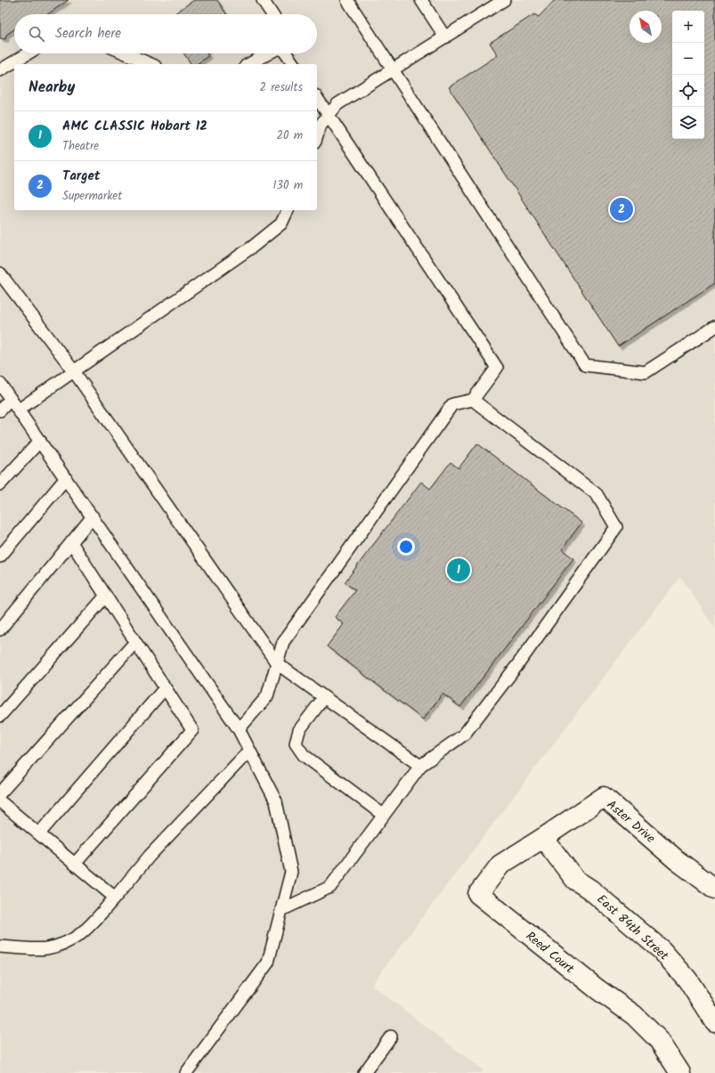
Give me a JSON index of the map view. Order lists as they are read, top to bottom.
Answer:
{
  "streets": {
    "street": ["Aster Drive", "East 84th Street", "Reed Court"]
  },
  "crossings": [
    ["Aster Drive", "East 84th Street"],
    ["Aster Drive", "Reed Court"],
    ["East 84th Street", "Reed Court"]
  ],
  "north": "top left",
  "page": {
    "map_buttons": ["+", "−"],
    "search": "Search here",
    "heading": ["Nearby", "2 results"],
    "list": [
      {
        "mark": "1",
        "name": "AMC CLASSIC Hobart 12",
        "note": "Theatre",
        "value": "20 m"
      },
      {
        "mark": "2",
        "name": "Target",
        "note": "Supermarket",
        "value": "130 m"
      }
    ],
    "pins": ["2", "1"]
  }
}
